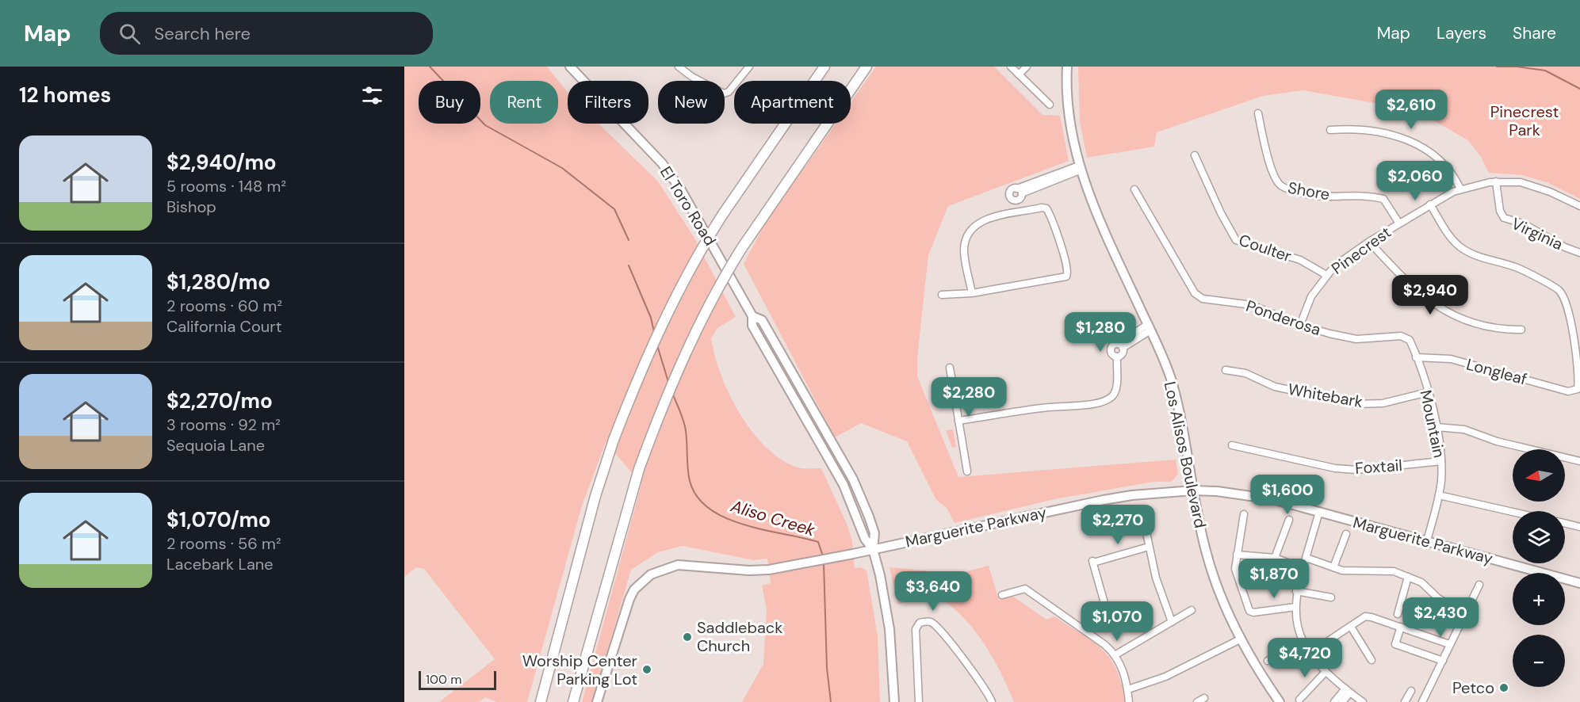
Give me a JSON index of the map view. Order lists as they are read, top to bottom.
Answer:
{
  "streets": {
    "main road": ["El Toro Road", "Los Alisos Boulevard", "Marguerite Parkway"],
    "street": [
      "Shore",
      "Virginia",
      "Coulter",
      "Pinecrest",
      "Ponderosa",
      "Longleaf",
      "Whitebark",
      "Mountain",
      "Foxtail"
    ]
  },
  "crossings": [
    ["Shore", "Pinecrest"],
    ["El Toro Road", "Marguerite Parkway"],
    ["Virginia", "Pinecrest"],
    ["Coulter", "Pinecrest"],
    ["Pinecrest", "Ponderosa"],
    ["Pinecrest", "Longleaf"],
    ["Ponderosa", "Mountain"],
    ["Longleaf", "Mountain"],
    ["Whitebark", "Mountain"],
    ["Mountain", "Foxtail"],
    ["Mountain", "Marguerite Parkway"],
    ["Los Alisos Boulevard", "Marguerite Parkway"]
  ],
  "water": ["Aliso Creek"],
  "parks": ["Pinecrest Park"],
  "places": ["Saddleback Church", "Worship Center Parking Lot", "Petco"],
  "scale_bar": "100 m",
  "north": "left",
  "page": {
    "header": "Map",
    "search": "Search here",
    "nav": ["Map", "Layers", "Share"],
    "heading": "12 homes",
    "chip": [
      "Buy",
      "Rent",
      "Filters",
      "New",
      "Apartment"
    ],
    "price": [
      "$2,610",
      "$2,060",
      "$2,940",
      "$1,280",
      "$2,280",
      "$1,600",
      "$2,270",
      "$1,870",
      "$3,640",
      "$2,430",
      "$1,070",
      "$4,720"
    ],
    "list": [
      {
        "name": "$2,940/mo",
        "note": "5 rooms · 148 m² · Bishop"
      },
      {
        "name": "$1,280/mo",
        "note": "2 rooms · 60 m² · California Court"
      },
      {
        "name": "$2,270/mo",
        "note": "3 rooms · 92 m² · Sequoia Lane"
      },
      {
        "name": "$1,070/mo",
        "note": "2 rooms · 56 m² · Lacebark Lane"
      }
    ],
    "map_buttons": ["+", "−"],
    "scale": "100 m"
  }
}
